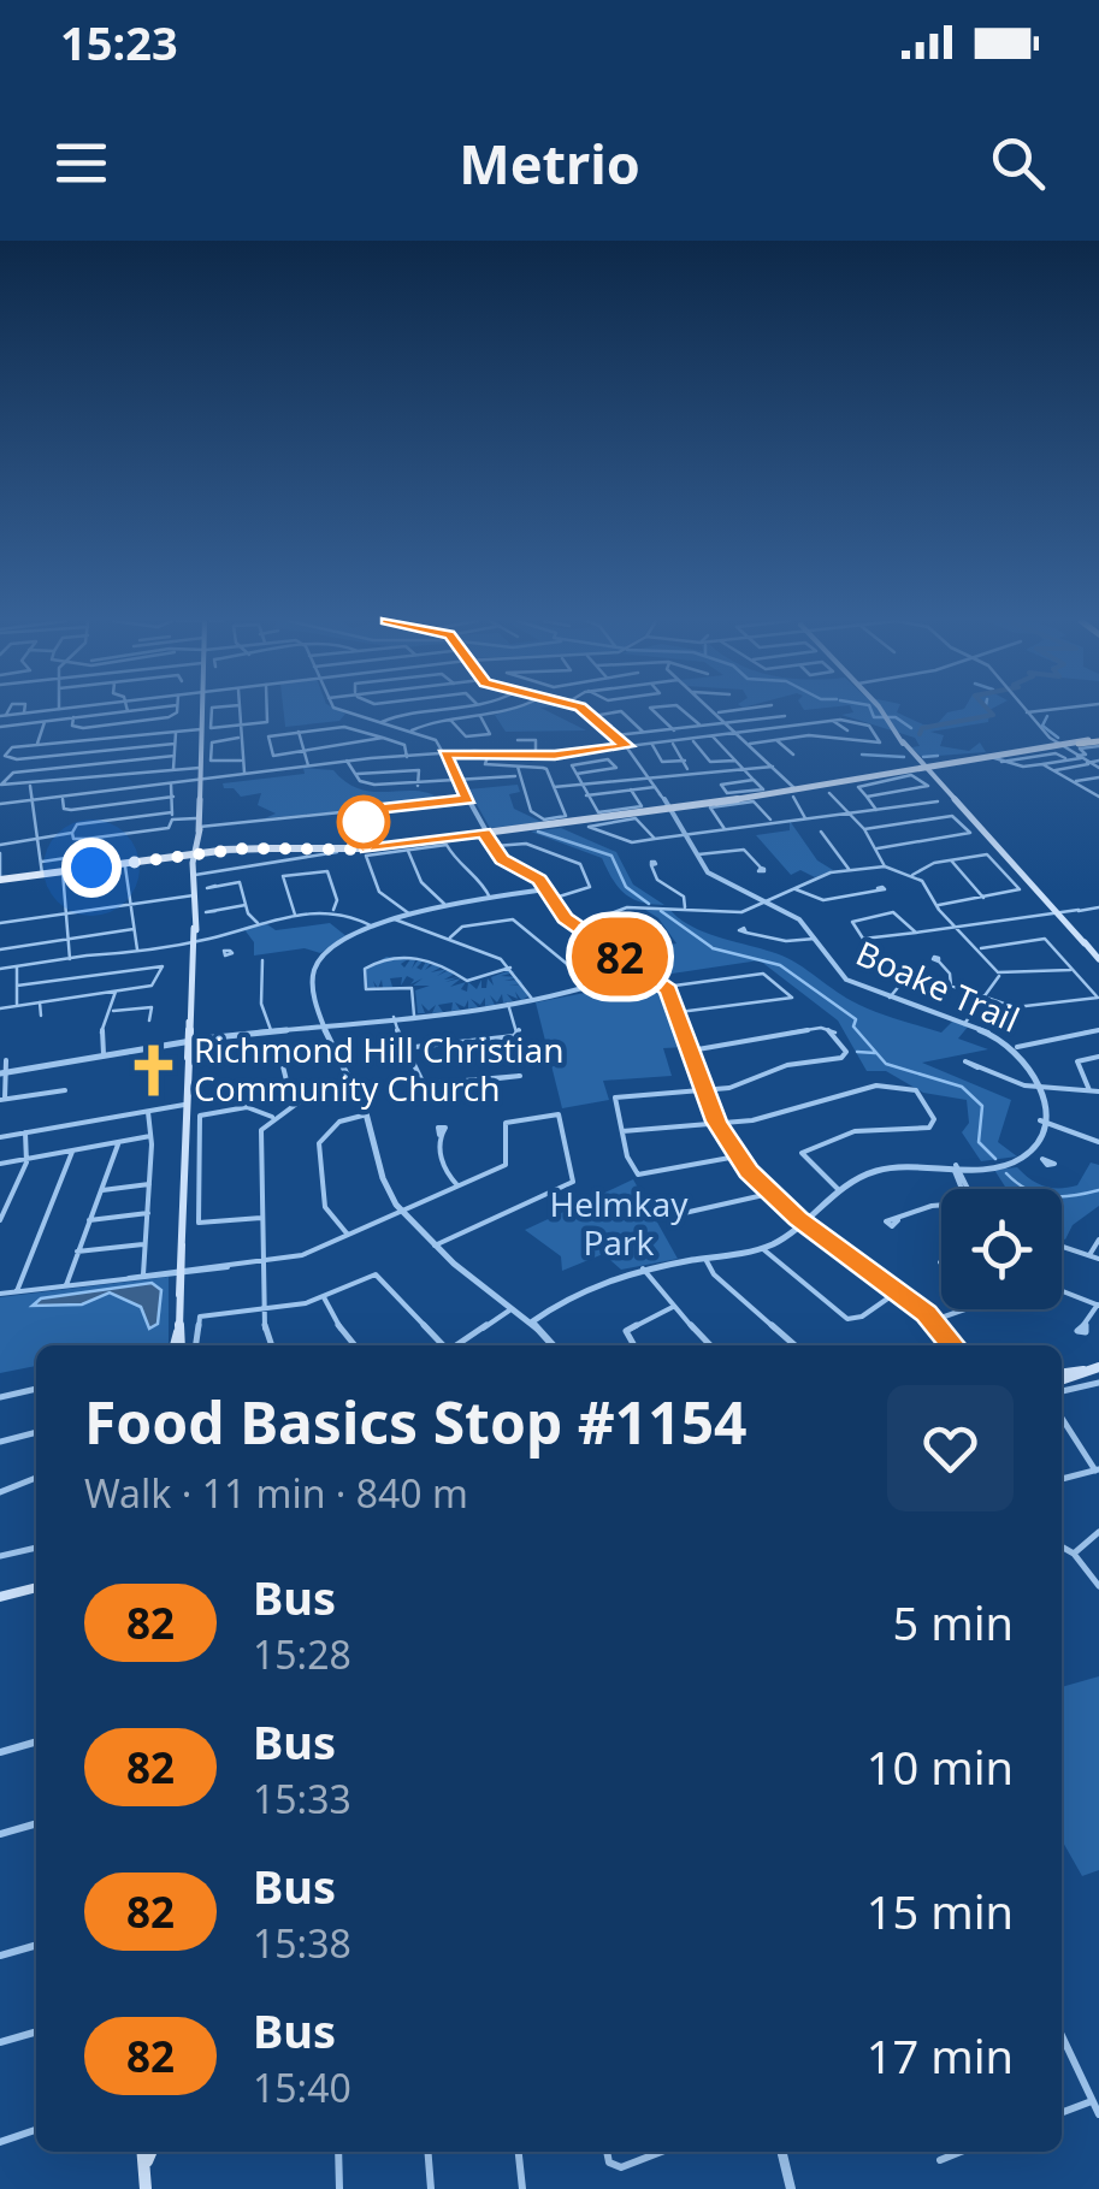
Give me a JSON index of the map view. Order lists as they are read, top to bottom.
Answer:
{
  "streets": {
    "street": ["Boake Trail"]
  },
  "parks": ["Helmkay Park"],
  "places": {
    "church": ["Richmond Hill Christian Community Church"]
  },
  "lines": ["bus line 82"],
  "page": {
    "status": "15:23",
    "header": "Metrio",
    "on_map": "82",
    "heading": ["Food Basics Stop #1154", "Walk · 11 min · 840 m"],
    "list": [
      {
        "mark": "82",
        "name": "Bus",
        "note": "15:28",
        "value": "5 min"
      },
      {
        "mark": "82",
        "name": "Bus",
        "note": "15:33",
        "value": "10 min"
      },
      {
        "mark": "82",
        "name": "Bus",
        "note": "15:38",
        "value": "15 min"
      },
      {
        "mark": "82",
        "name": "Bus",
        "note": "15:40",
        "value": "17 min"
      }
    ]
  }
}
